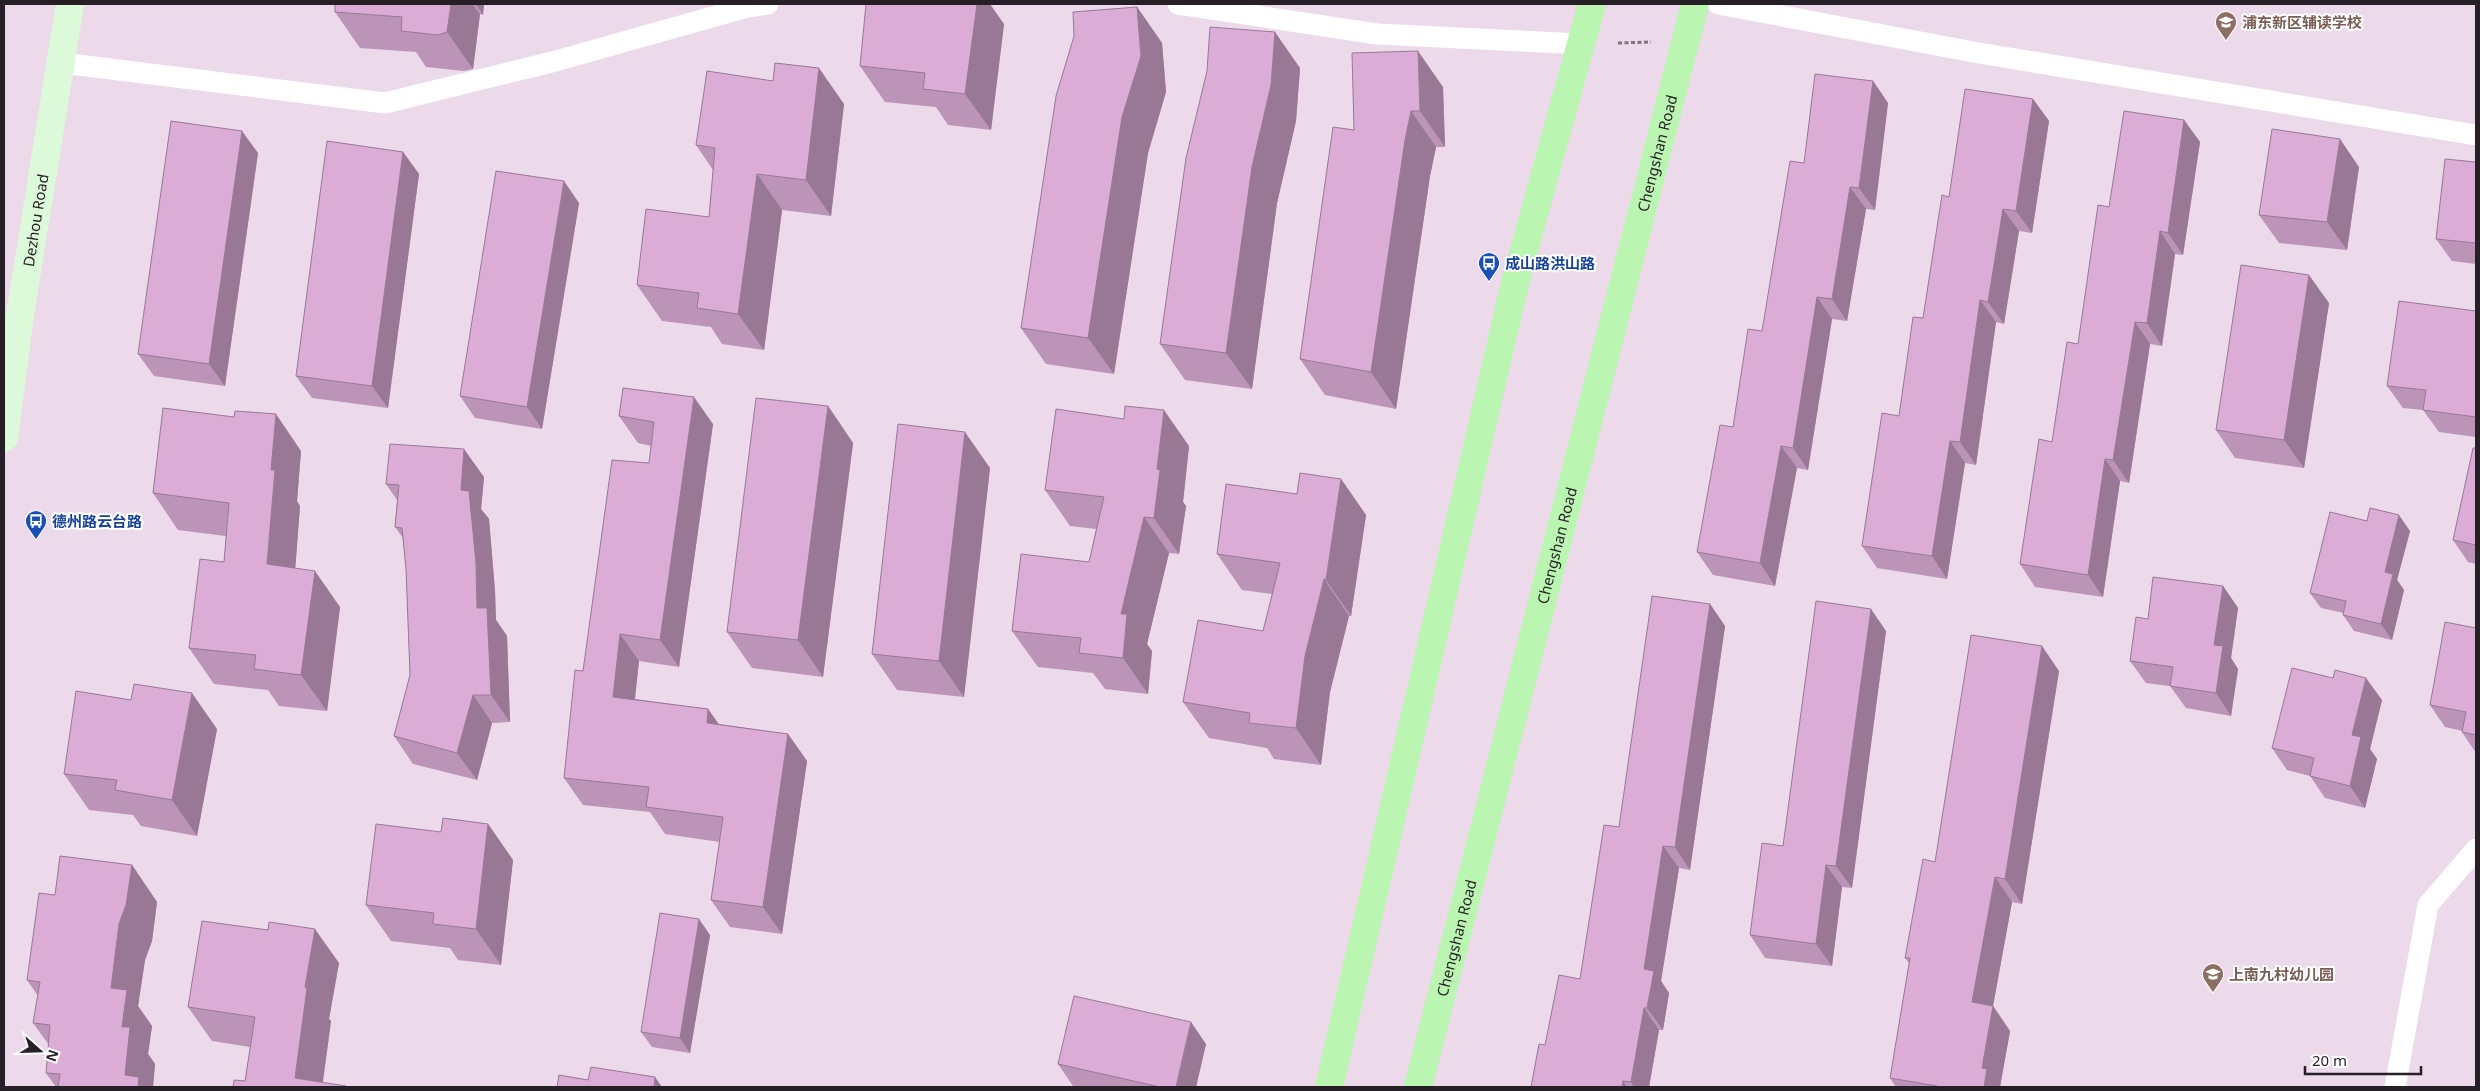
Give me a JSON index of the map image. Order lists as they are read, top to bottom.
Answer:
{
  "streets": {
    "main road": ["Chengshan Road"],
    "street": ["Dezhou Road"]
  },
  "places": {
    "school or university": ["浦东新区辅读学校", "上南九村幼儿园"],
    "bus stop": ["成山路洪山路", "德州路云台路"]
  },
  "scale_bar": "20 m",
  "north": "right"
}
